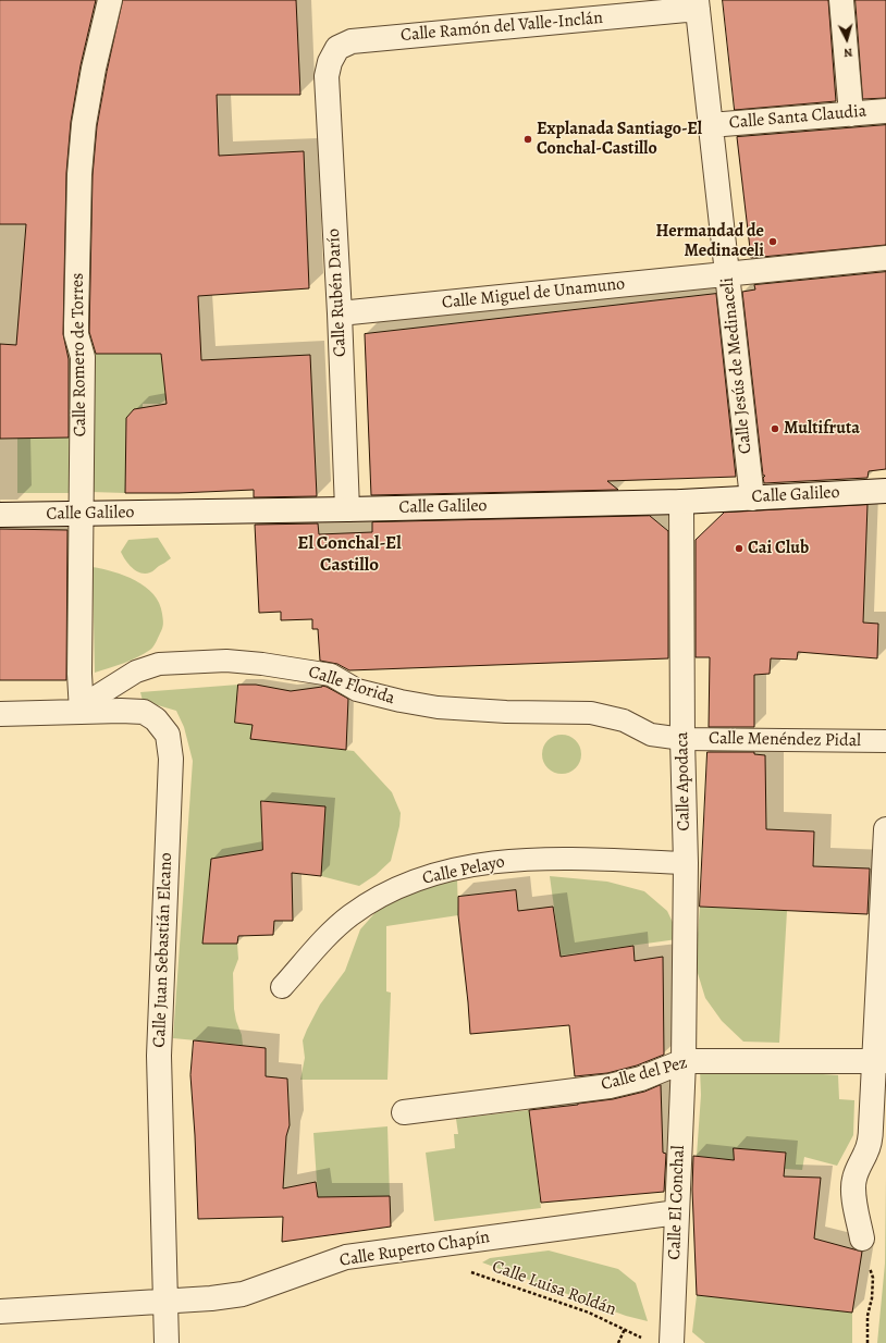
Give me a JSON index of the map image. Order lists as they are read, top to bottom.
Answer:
{
  "streets": {
    "street": [
      "Calle Ramón del Valle-Inclán",
      "Calle Santa Claudia",
      "Calle Rubén Darío",
      "Calle Miguel de Unamuno",
      "Calle Romero de Torres",
      "Calle Jesús de Medinaceli",
      "Calle Galileo",
      "Calle Apodaca",
      "Calle Juan Sebastián Elcano",
      "Calle del Pez",
      "Calle El Conchal",
      "Calle Ruperto Chapín"
    ],
    "lane": ["Calle Florida", "Calle Menéndez Pidal", "Calle Pelayo"],
    "path": ["Calle Luisa Roldán"]
  },
  "crossings": [
    ["Calle Ramón del Valle-Inclán", "Calle Rubén Darío"],
    ["Calle Ramón del Valle-Inclán", "Calle Jesús de Medinaceli"],
    ["Calle Santa Claudia", "Calle Jesús de Medinaceli"],
    ["Calle Rubén Darío", "Calle Miguel de Unamuno"],
    ["Calle Rubén Darío", "Calle Galileo"],
    ["Calle Miguel de Unamuno", "Calle Jesús de Medinaceli"],
    ["Calle Romero de Torres", "Calle Galileo"],
    ["Calle Romero de Torres", "Calle Florida"],
    ["Calle Romero de Torres", "Calle Juan Sebastián Elcano"],
    ["Calle Jesús de Medinaceli", "Calle Galileo"],
    ["Calle Galileo", "Calle Apodaca"],
    ["Calle Florida", "Calle Menéndez Pidal"],
    ["Calle Florida", "Calle Apodaca"],
    ["Calle Florida", "Calle Juan Sebastián Elcano"],
    ["Calle Menéndez Pidal", "Calle Apodaca"],
    ["Calle Apodaca", "Calle Pelayo"],
    ["Calle Apodaca", "Calle del Pez"],
    ["Calle Apodaca", "Calle El Conchal"],
    ["Calle Juan Sebastián Elcano", "Calle Ruperto Chapín"],
    ["Calle del Pez", "Calle El Conchal"],
    ["Calle El Conchal", "Calle Ruperto Chapín"]
  ],
  "districts": ["El Conchal-El Castillo"],
  "places": [
    "Explanada Santiago-El Conchal-Castillo",
    "Hermandad de Medinaceli",
    "Multifruta",
    "Cai Club"
  ],
  "north": "bottom"
}
